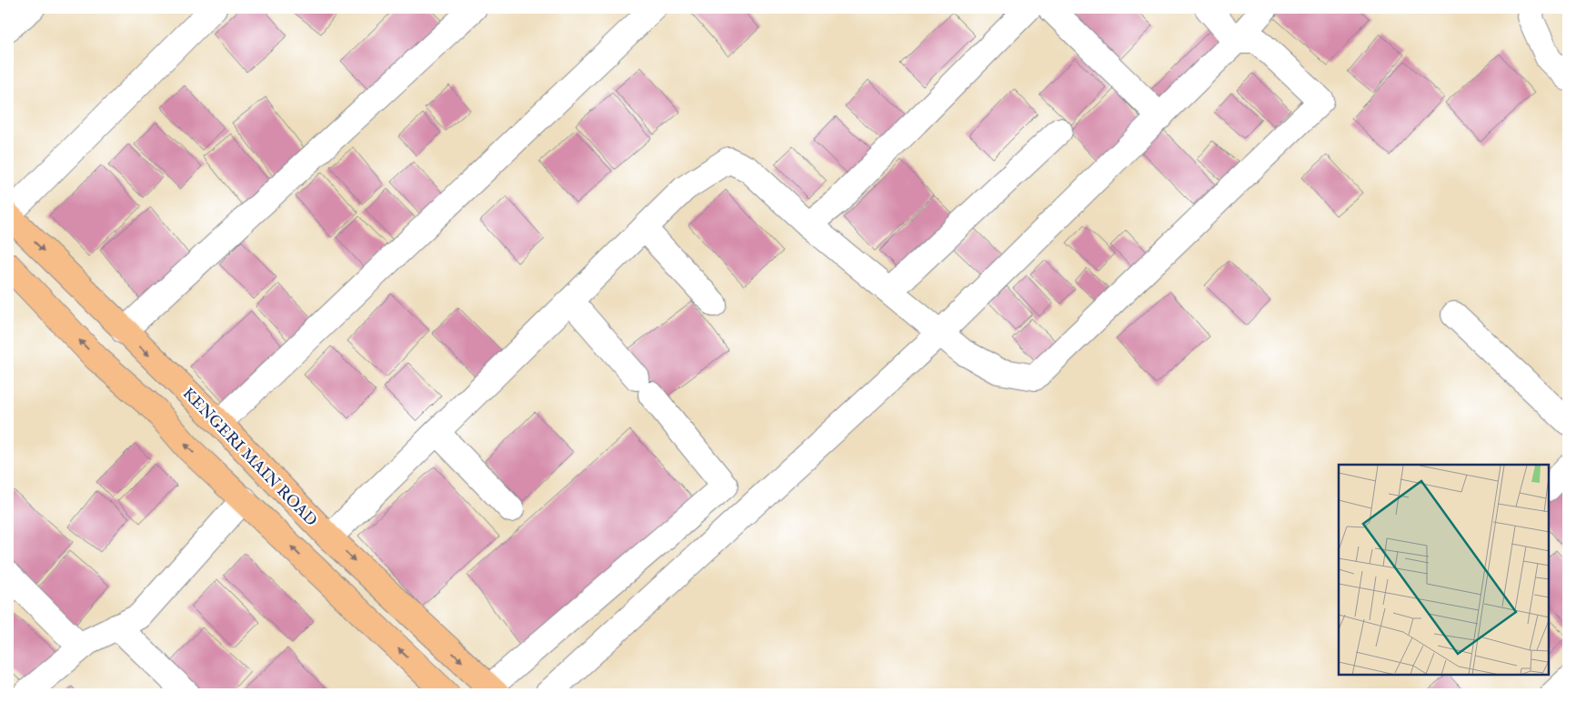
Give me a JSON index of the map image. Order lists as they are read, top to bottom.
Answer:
{
  "streets": {
    "main road": ["KENGERI MAIN ROAD"]
  }
}
